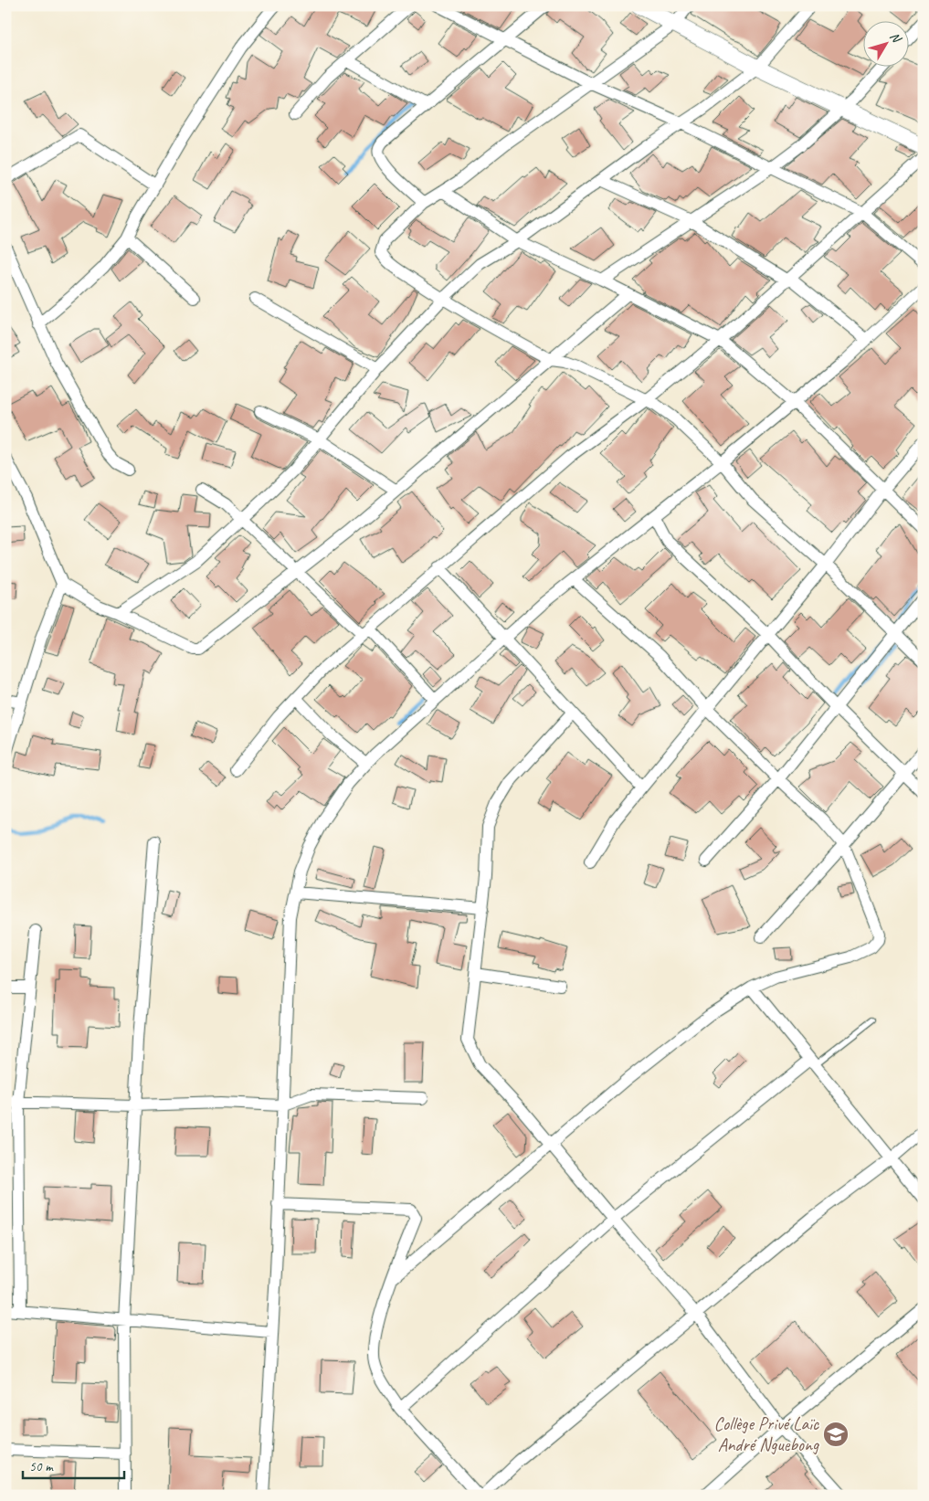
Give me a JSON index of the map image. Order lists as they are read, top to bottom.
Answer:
{
  "places": {
    "school or university": ["Collège Privé Laïc André Nguebong"]
  },
  "scale_bar": "50 m",
  "north": "top right"
}
